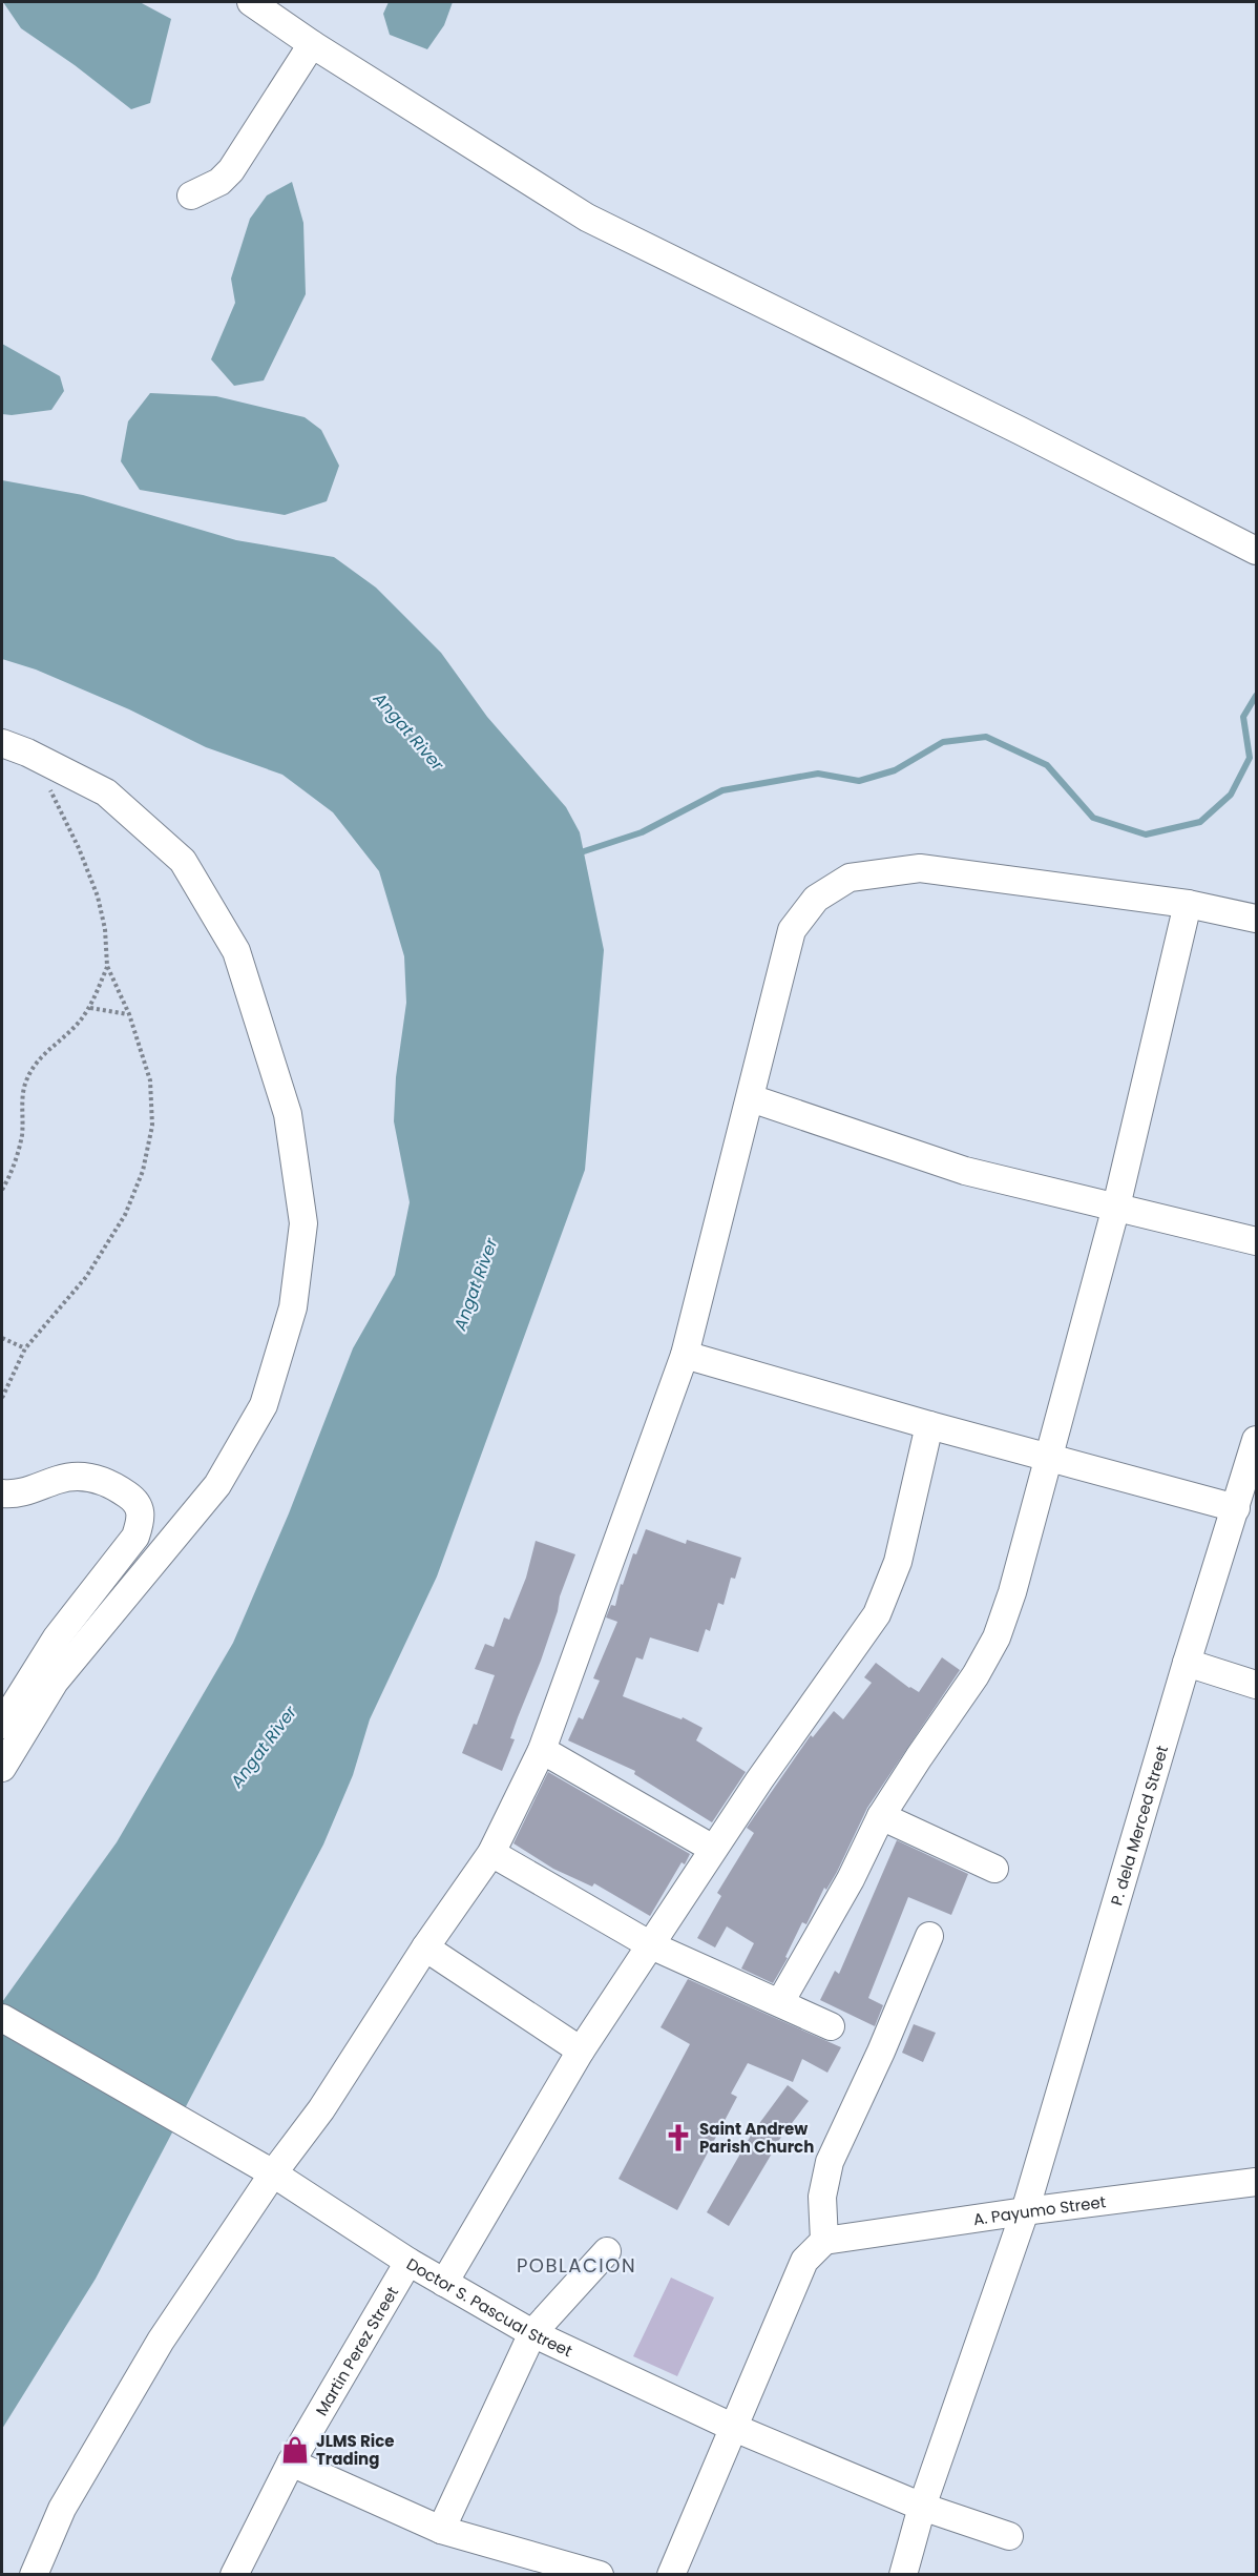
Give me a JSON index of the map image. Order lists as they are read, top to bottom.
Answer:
{
  "streets": {
    "street": [
      "P. dela Merced Street",
      "A. Payumo Street",
      "Doctor S. Pascual Street",
      "Martin Perez Street"
    ]
  },
  "crossings": [
    ["P. dela Merced Street", "A. Payumo Street"],
    ["P. dela Merced Street", "Doctor S. Pascual Street"],
    ["Doctor S. Pascual Street", "Martin Perez Street"]
  ],
  "districts": ["POBLACION"],
  "water": ["Angat River"],
  "places": {
    "church": ["Saint Andrew Parish Church"],
    "shop": ["JLMS Rice Trading"]
  }
}
